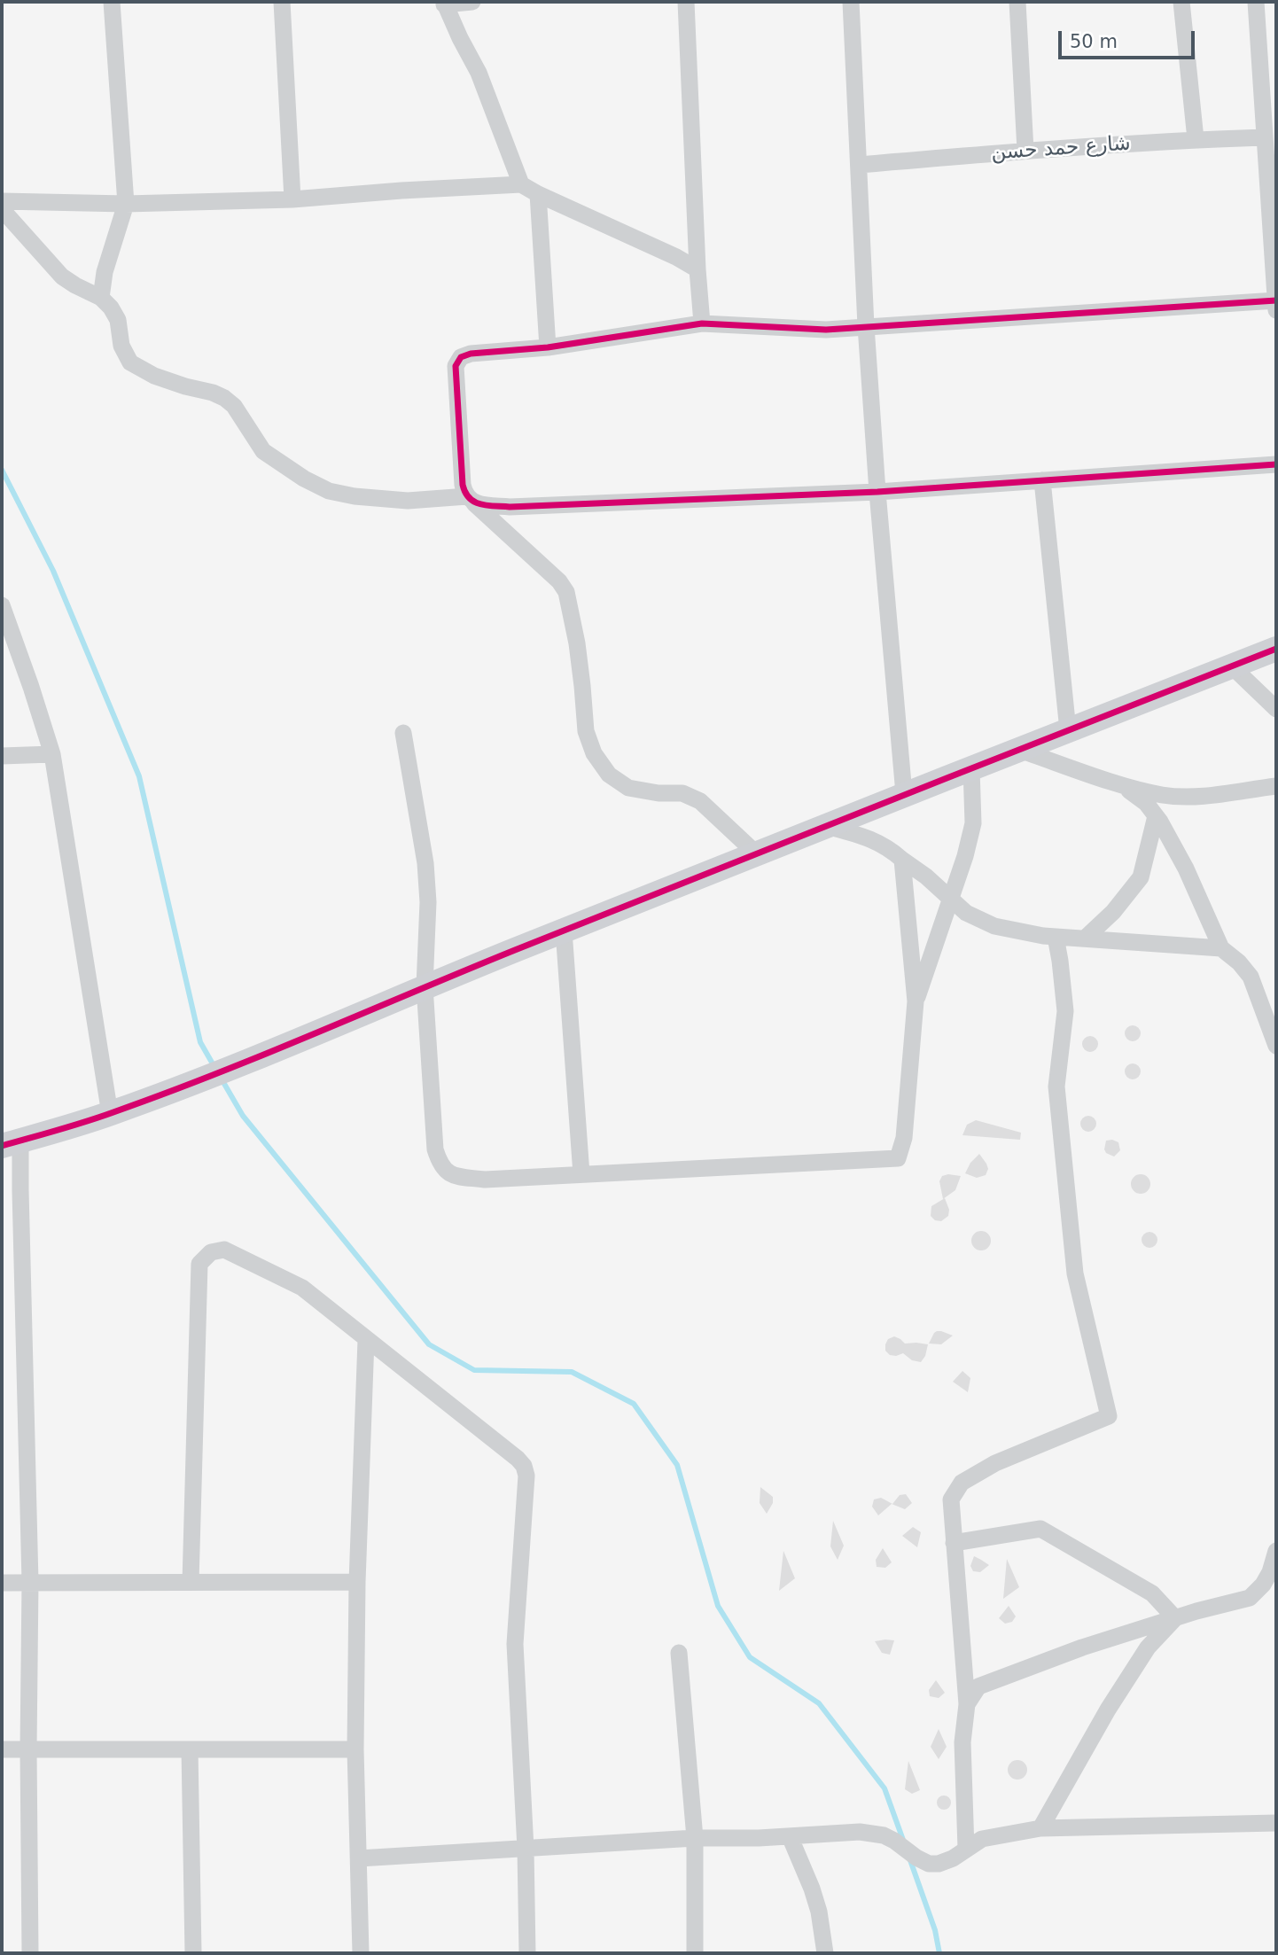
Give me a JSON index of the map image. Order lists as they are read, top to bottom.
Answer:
{
  "streets": {
    "street": ["شارع حمد حسن"]
  },
  "scale_bar": "50 m"
}
